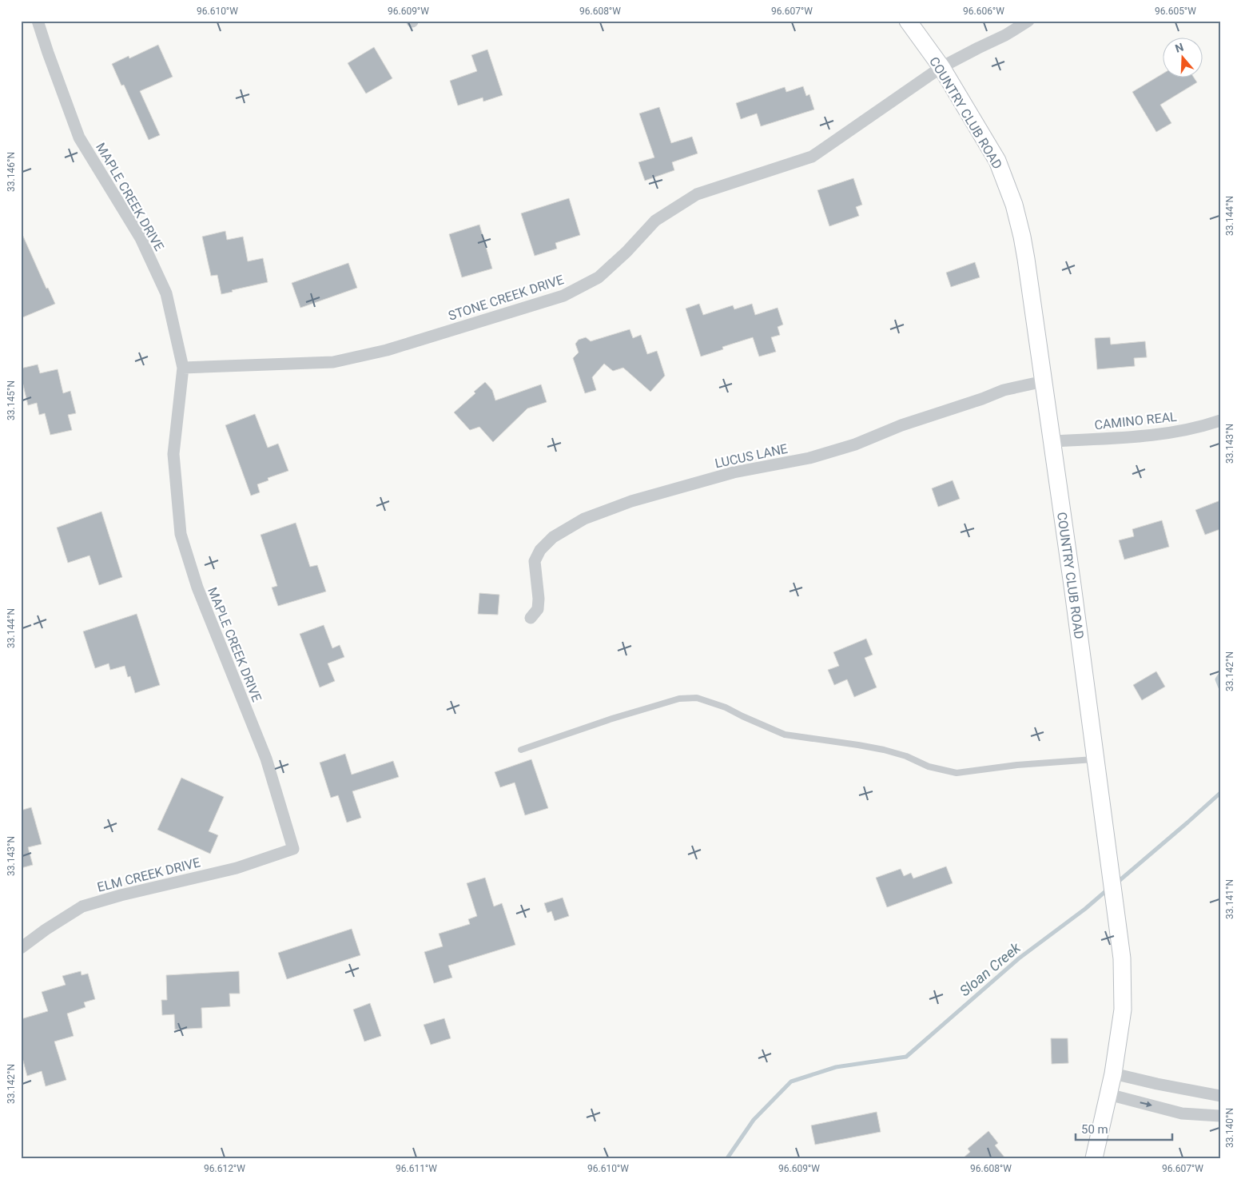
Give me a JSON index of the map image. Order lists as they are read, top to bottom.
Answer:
{
  "streets": {
    "main road": ["COUNTRY CLUB ROAD"],
    "street": [
      "MAPLE CREEK DRIVE",
      "STONE CREEK DRIVE",
      "CAMINO REAL",
      "LUCUS LANE",
      "ELM CREEK DRIVE"
    ]
  },
  "crossings": [
    ["COUNTRY CLUB ROAD", "STONE CREEK DRIVE"],
    ["COUNTRY CLUB ROAD", "CAMINO REAL"],
    ["COUNTRY CLUB ROAD", "LUCUS LANE"],
    ["MAPLE CREEK DRIVE", "STONE CREEK DRIVE"],
    ["MAPLE CREEK DRIVE", "ELM CREEK DRIVE"]
  ],
  "water": ["Sloan Creek"],
  "scale_bar": "50 m",
  "north": "top",
  "coordinates": [
    "96.610°W",
    "96.609°W",
    "96.608°W",
    "96.607°W",
    "96.606°W",
    "96.605°W",
    "33.146°N",
    "33.144°N",
    "33.145°N",
    "33.143°N",
    "33.142°N",
    "33.141°N",
    "33.140°N",
    "96.612°W",
    "96.611°W"
  ]
}
